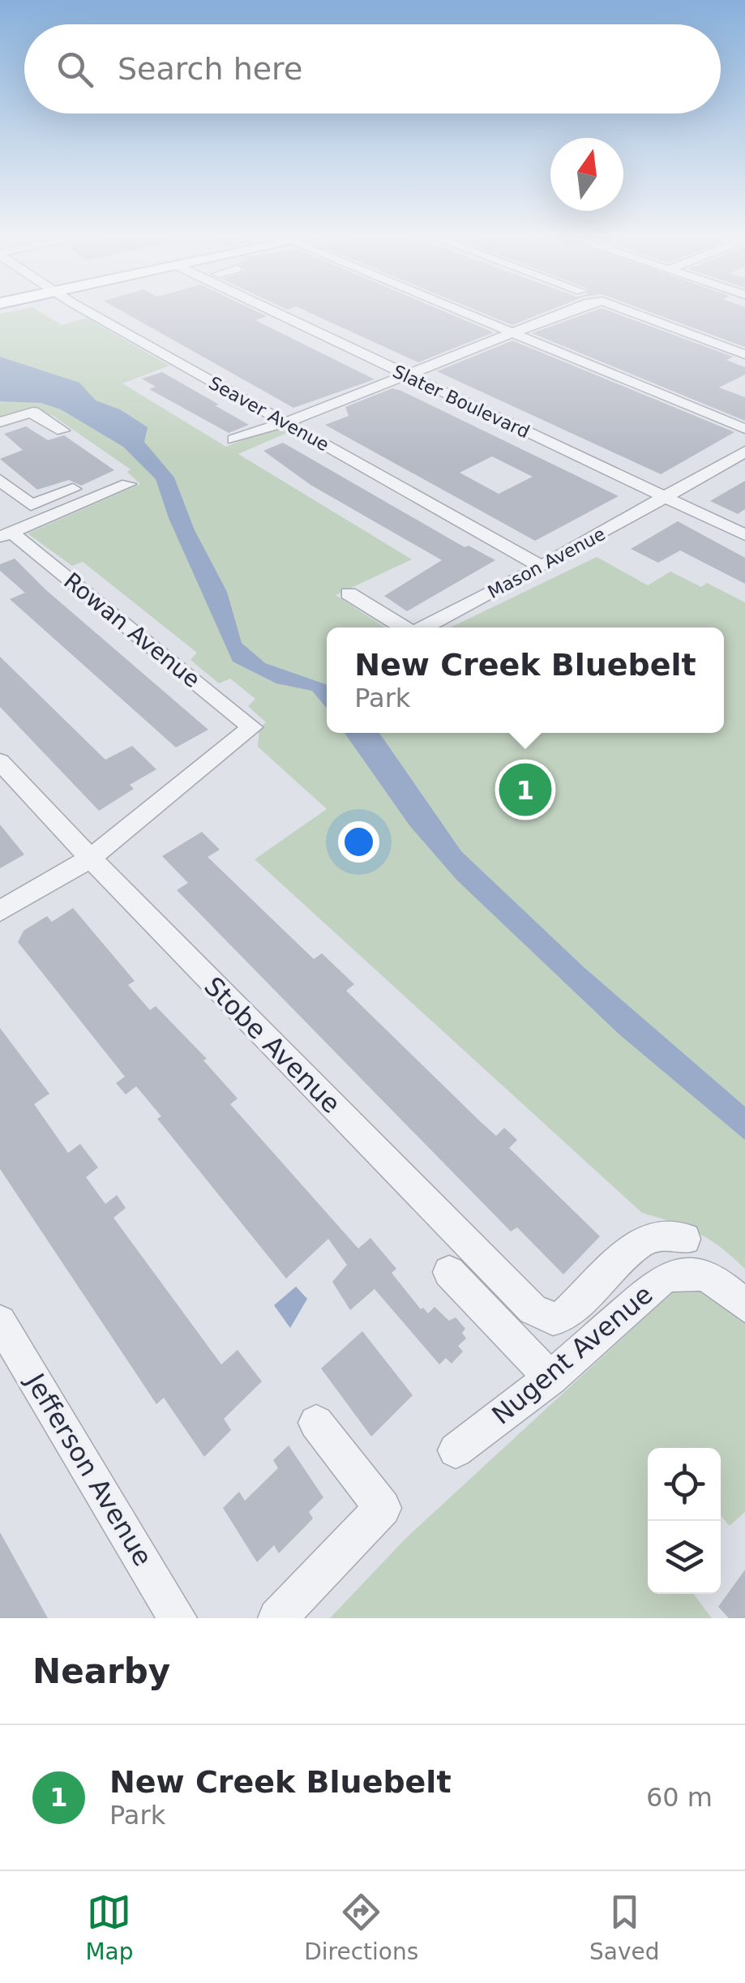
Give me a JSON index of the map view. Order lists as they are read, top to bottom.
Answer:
{
  "streets": {
    "street": [
      "Slater Boulevard",
      "Seaver Avenue",
      "Mason Avenue",
      "Rowan Avenue",
      "Stobe Avenue",
      "Nugent Avenue",
      "Jefferson Avenue"
    ]
  },
  "crossings": [
    ["Slater Boulevard", "Mason Avenue"],
    ["Seaver Avenue", "Mason Avenue"],
    ["Rowan Avenue", "Stobe Avenue"],
    ["Stobe Avenue", "Nugent Avenue"]
  ],
  "north": "top",
  "page": {
    "search": "Search here",
    "popup": ["New Creek Bluebelt", "Park"],
    "pins": "1",
    "heading": "Nearby",
    "list": [
      {
        "mark": "1",
        "name": "New Creek Bluebelt",
        "note": "Park",
        "value": "60 m"
      }
    ],
    "nav": ["Map", "Directions", "Saved"]
  }
}
